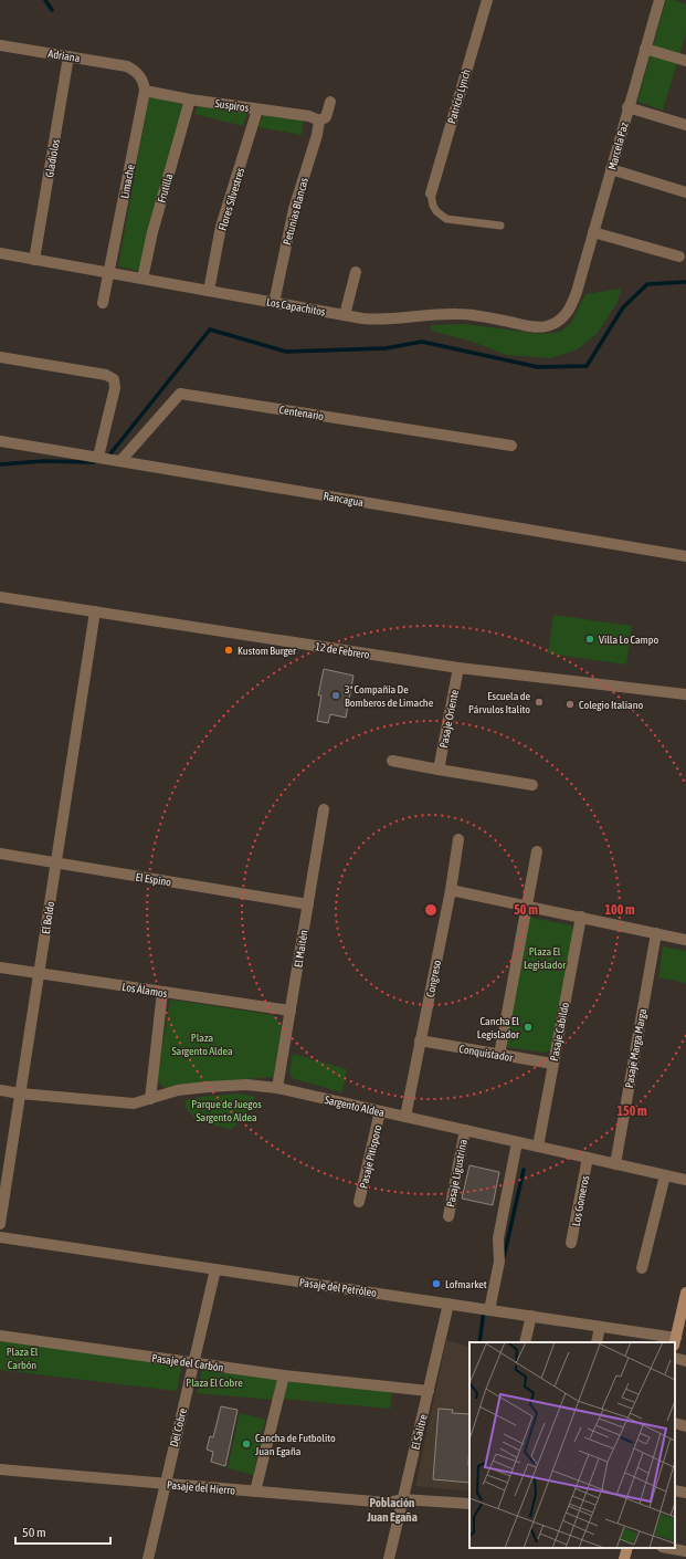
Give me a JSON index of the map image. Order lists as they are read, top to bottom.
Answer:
{
  "streets": {
    "street": [
      "Adriana",
      "Patricio Lynch",
      "Suspiros",
      "Marcela Paz",
      "Gladiolos",
      "Limache",
      "Frutilla",
      "Flores Silvestres",
      "Petunias Blancas",
      "Los Capachitos",
      "Centenario",
      "Rancagua",
      "12 de Febrero",
      "Pasaje Oriente",
      "El Espino",
      "El Boldo",
      "El Maitén",
      "Congreso",
      "Los Álamos",
      "Pasaje Cabildo",
      "Pasaje Marga Marga",
      "Conquistador",
      "Sargento Aldea",
      "Pasaje Pitisporo",
      "Pasaje Ligustrina",
      "Los Gomeros",
      "Pasaje del Petróleo",
      "Pasaje del Carbón",
      "Del Cobre",
      "El Salitre",
      "Pasaje del Hierro"
    ]
  },
  "crossings": [
    ["Adriana", "Suspiros"],
    ["Adriana", "Gladiolos"],
    ["Adriana", "Limache"],
    ["Suspiros", "Limache"],
    ["Suspiros", "Frutilla"],
    ["Suspiros", "Flores Silvestres"],
    ["Suspiros", "Petunias Blancas"],
    ["Marcela Paz", "Los Capachitos"],
    ["Gladiolos", "Los Capachitos"],
    ["Limache", "Los Capachitos"],
    ["Frutilla", "Los Capachitos"],
    ["Flores Silvestres", "Los Capachitos"],
    ["Petunias Blancas", "Los Capachitos"],
    ["Centenario", "Rancagua"],
    ["12 de Febrero", "Pasaje Oriente"],
    ["12 de Febrero", "El Boldo"],
    ["El Espino", "El Boldo"],
    ["El Espino", "El Maitén"],
    ["El Boldo", "Los Álamos"],
    ["El Boldo", "Sargento Aldea"],
    ["El Maitén", "Los Álamos"],
    ["El Maitén", "Sargento Aldea"],
    ["Congreso", "Conquistador"],
    ["Congreso", "Sargento Aldea"],
    ["Pasaje Cabildo", "Conquistador"],
    ["Pasaje Cabildo", "Sargento Aldea"],
    ["Pasaje Marga Marga", "Sargento Aldea"],
    ["Sargento Aldea", "Pasaje Pitisporo"],
    ["Sargento Aldea", "Pasaje Ligustrina"],
    ["Sargento Aldea", "Los Gomeros"],
    ["Pasaje del Petróleo", "Del Cobre"],
    ["Pasaje del Petróleo", "El Salitre"],
    ["Pasaje del Carbón", "Del Cobre"],
    ["Pasaje del Carbón", "El Salitre"],
    ["Del Cobre", "Pasaje del Hierro"],
    ["El Salitre", "Pasaje del Hierro"]
  ],
  "districts": ["Población Juan Egaña"],
  "parks": [
    "Plaza El Legislador",
    "Plaza Sargento Aldea",
    "Parque de Juegos Sargento Aldea",
    "Plaza El Carbón",
    "Plaza El Cobre"
  ],
  "places": [
    "Villa Lo Campo",
    "Kustom Burger",
    "3ª Compañía De Bomberos de Limache",
    "Escuela de Párvulos Italito",
    "Colegio Italiano",
    "Cancha El Legislador",
    "Lofmarket",
    "Cancha de Futbolito Juan Egaña"
  ],
  "scale_bar": "50 m",
  "rings": ["50 m", "100 m", "150 m"]
}
